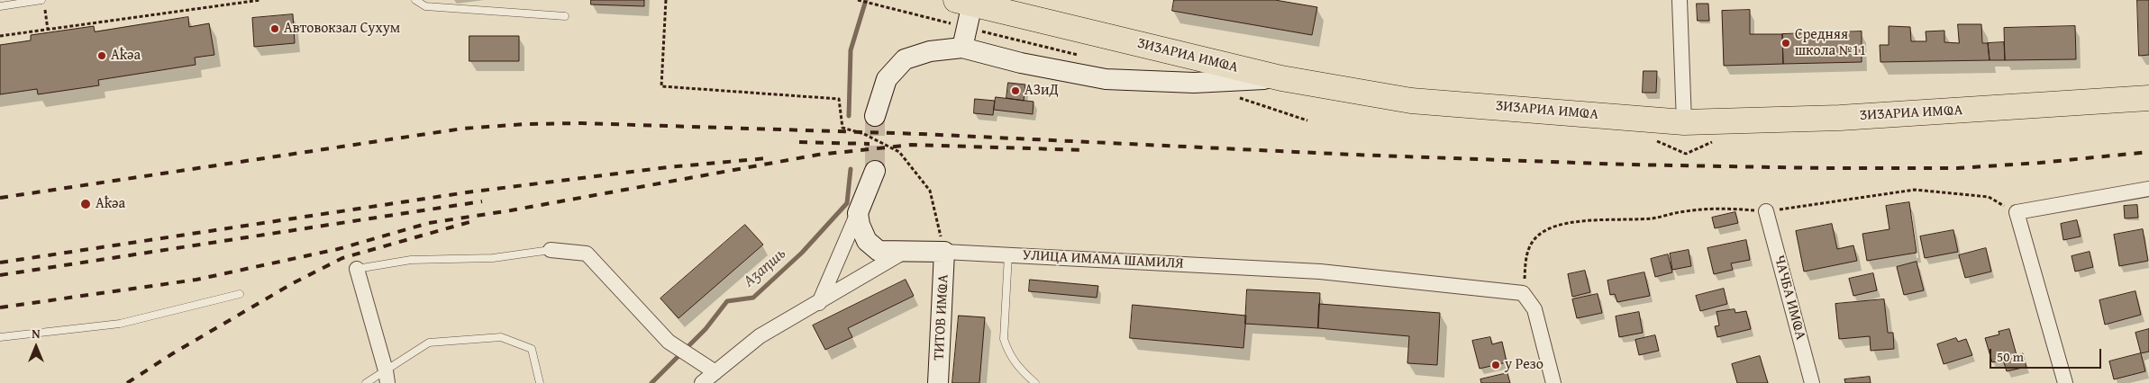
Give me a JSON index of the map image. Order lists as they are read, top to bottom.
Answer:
{
  "streets": {
    "highway": ["ӠИӠАРИА ИМҨА"],
    "street": ["УЛИЦА ИМАМА ШАМИЛЯ", "ЧАЧБА ИМҨА", "ТИТОВ ИМҨА"]
  },
  "crossings": [
    ["УЛИЦА ИМАМА ШАМИЛЯ", "ТИТОВ ИМҨА"]
  ],
  "water": ["Аӡаԥшь"],
  "places": [
    "Автовокзал Сухум",
    "Средняя школа №11",
    "Аҟәа",
    "АЗиД",
    "Аҟəа",
    "у Резо"
  ],
  "scale_bar": "50 m",
  "north": "top"
}
